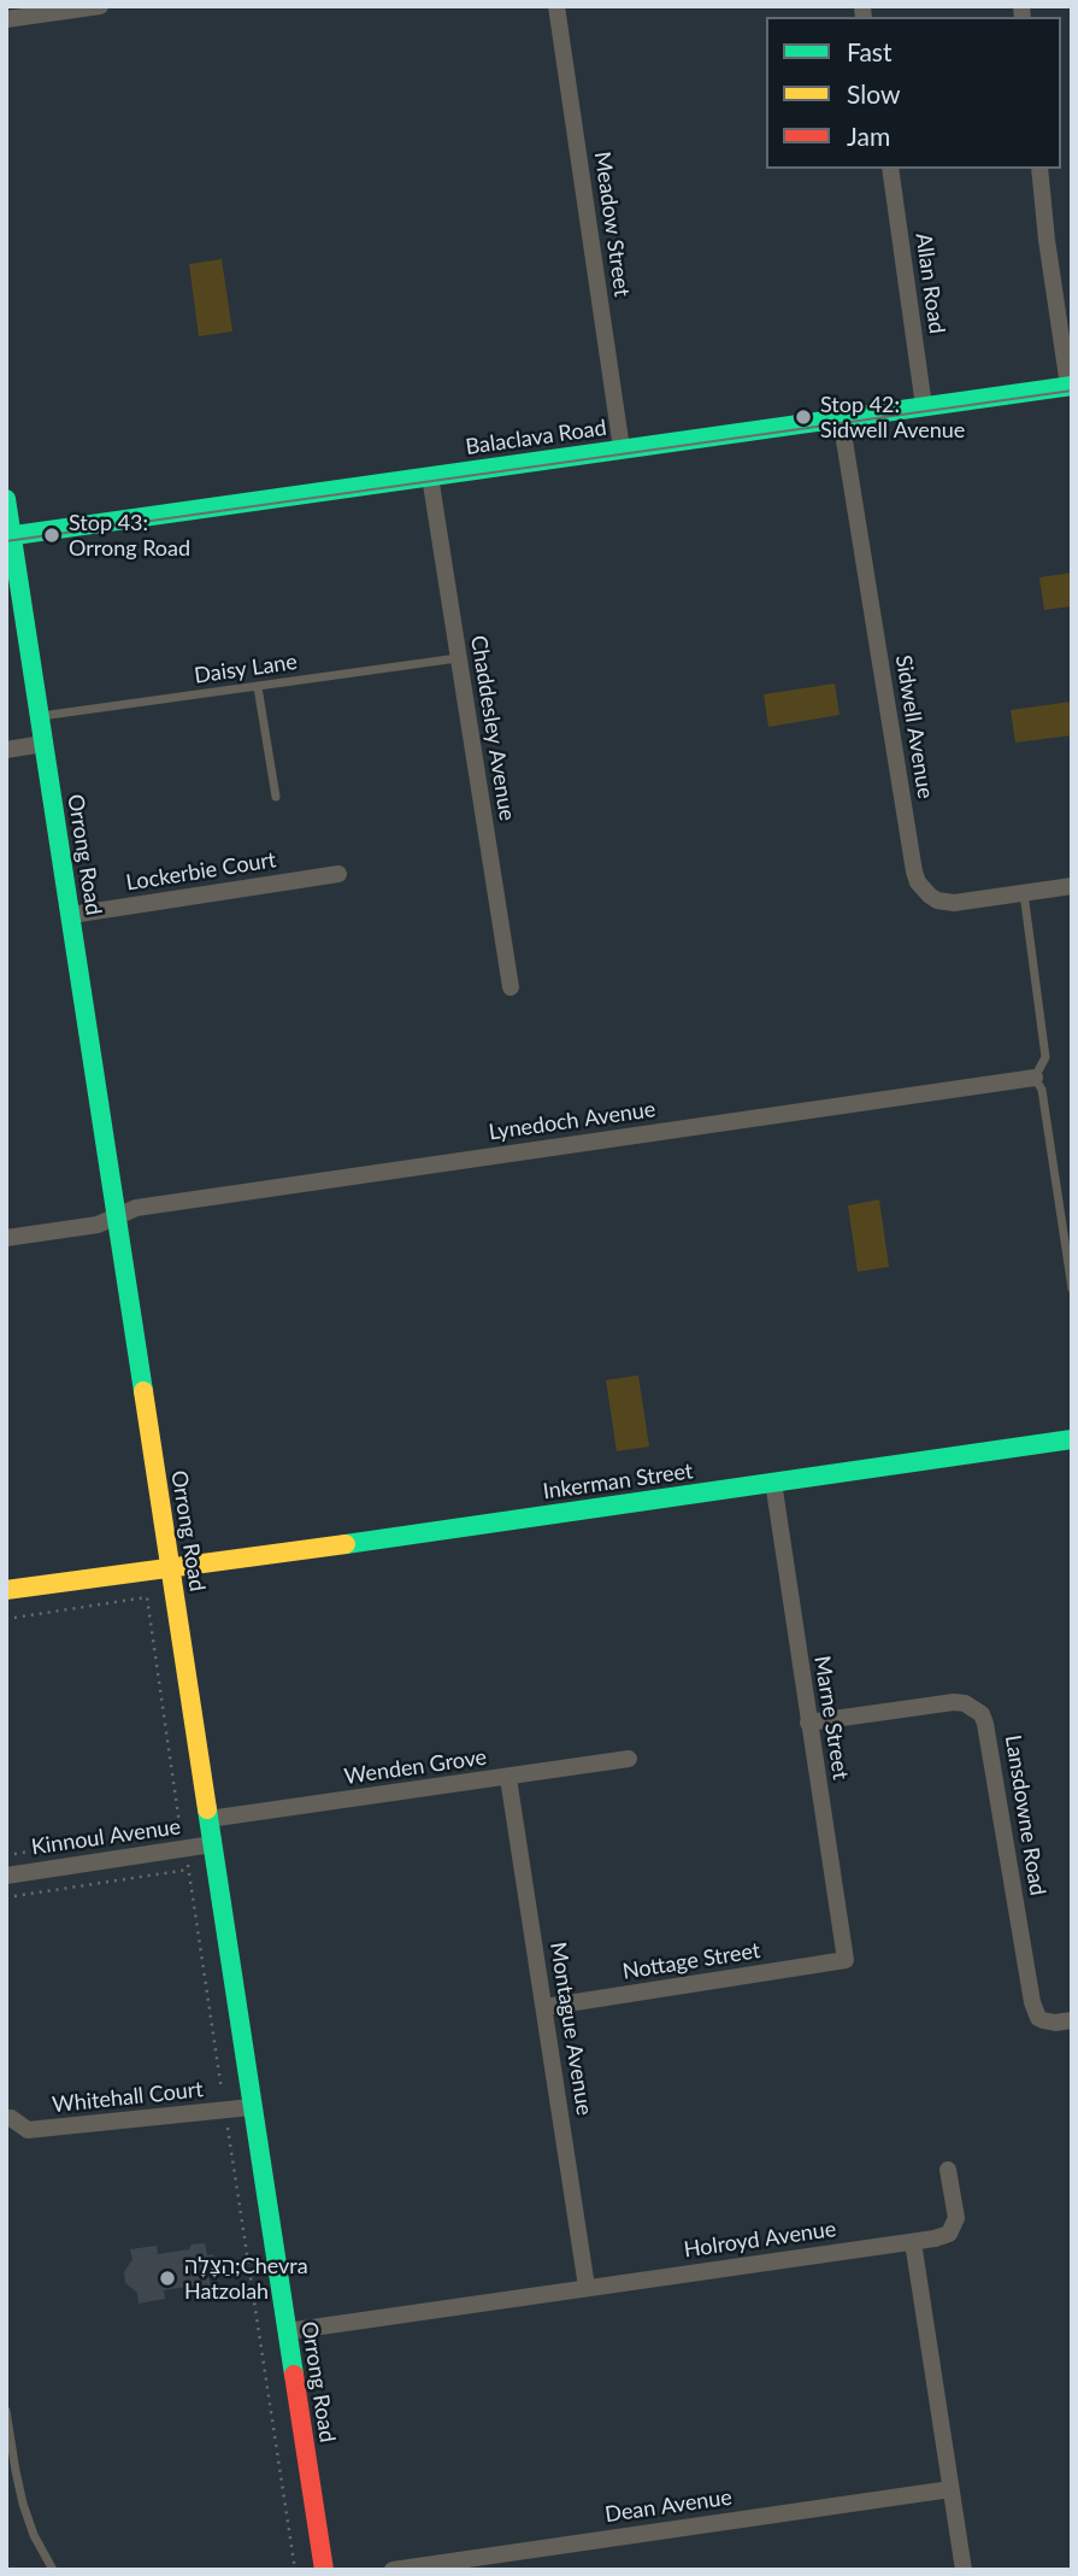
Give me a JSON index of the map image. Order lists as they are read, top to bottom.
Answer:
{
  "streets": {
    "street": [
      "Meadow Street",
      "Allan Road",
      "Balaclava Road",
      "Sidwell Avenue",
      "Chaddesley Avenue",
      "Orrong Road",
      "Lockerbie Court",
      "Lynedoch Avenue",
      "Inkerman Street",
      "Marne Street",
      "Wenden Grove",
      "Lansdowne Road",
      "Kinnoul Avenue",
      "Nottage Street",
      "Montague Avenue",
      "Whitehall Court",
      "Holroyd Avenue",
      "Dean Avenue"
    ],
    "lane": ["Daisy Lane"]
  },
  "crossings": [
    ["Meadow Street", "Balaclava Road"],
    ["Allan Road", "Balaclava Road"],
    ["Balaclava Road", "Sidwell Avenue"],
    ["Balaclava Road", "Chaddesley Avenue"],
    ["Balaclava Road", "Orrong Road"],
    ["Daisy Lane", "Chaddesley Avenue"],
    ["Daisy Lane", "Orrong Road"],
    ["Orrong Road", "Lockerbie Court"],
    ["Orrong Road", "Lynedoch Avenue"],
    ["Orrong Road", "Inkerman Street"],
    ["Orrong Road", "Wenden Grove"],
    ["Orrong Road", "Kinnoul Avenue"],
    ["Orrong Road", "Whitehall Court"],
    ["Orrong Road", "Holroyd Avenue"],
    ["Inkerman Street", "Marne Street"],
    ["Marne Street", "Lansdowne Road"],
    ["Marne Street", "Nottage Street"],
    ["Wenden Grove", "Montague Avenue"],
    ["Nottage Street", "Montague Avenue"],
    ["Montague Avenue", "Holroyd Avenue"]
  ],
  "places": ["Stop 42: Sidwell Avenue", "Stop 43: Orrong Road", "הַצָּלָה;Chevra Hatzolah"],
  "legend": ["Fast", "Slow", "Jam"]
}
